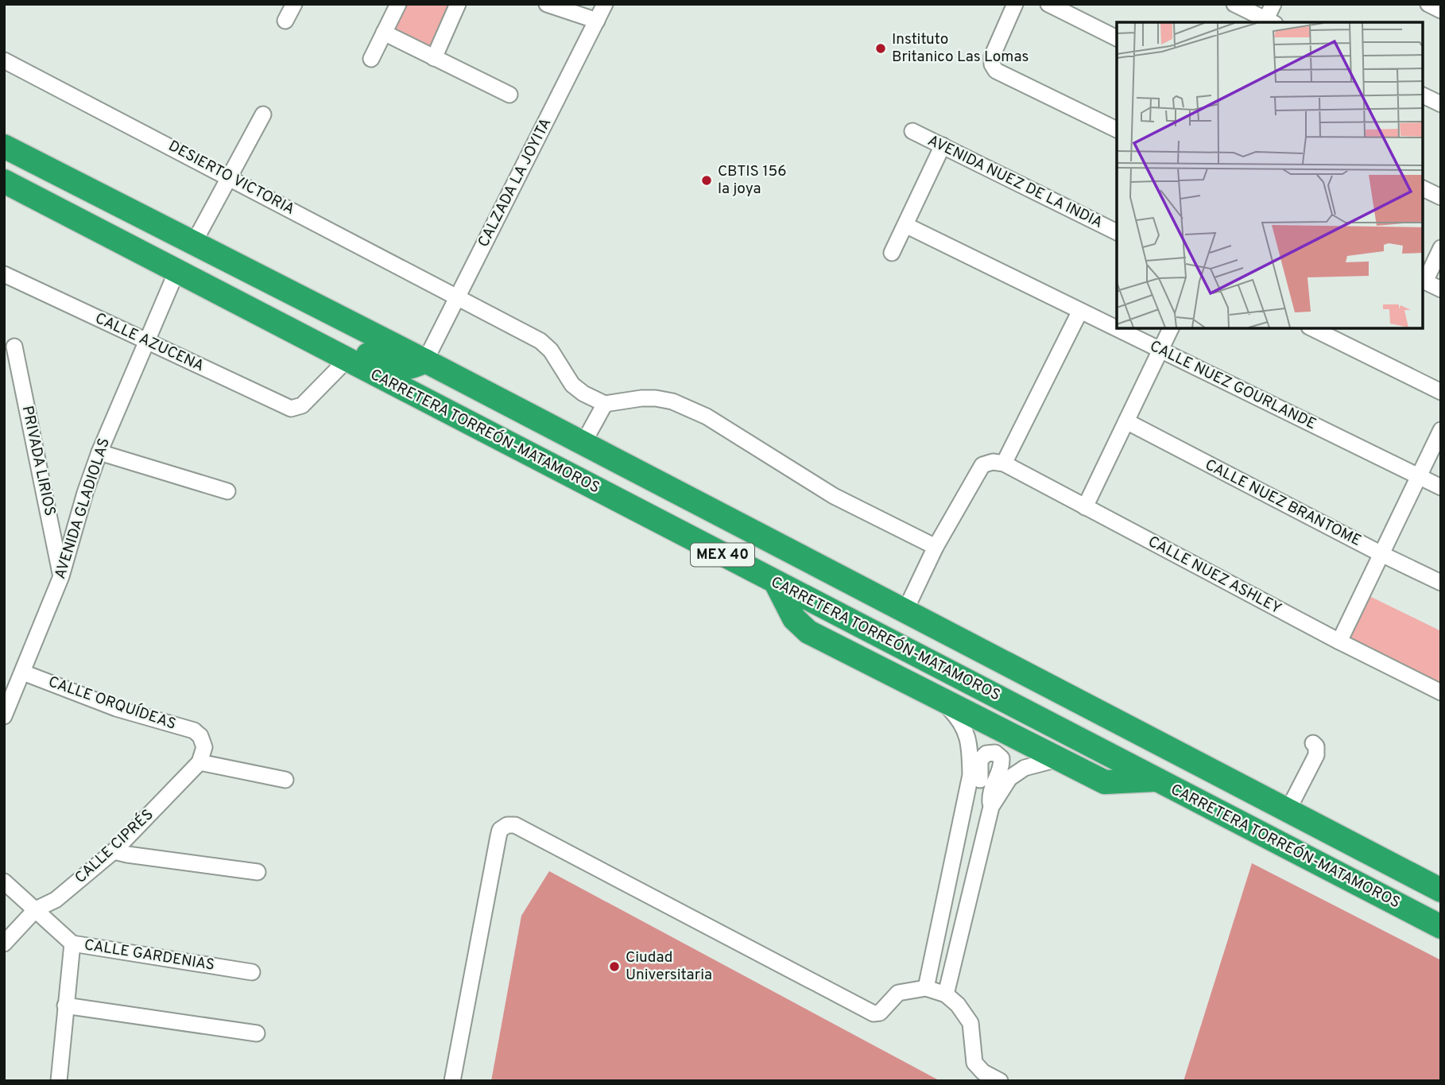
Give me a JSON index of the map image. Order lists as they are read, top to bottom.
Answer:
{
  "streets": {
    "highway": ["CARRETERA TORREÓN-MATAMOROS", "MEX 40"],
    "street": [
      "DESIERTO VICTORIA",
      "AVENIDA NUEZ DE LA INDIA",
      "CALZADA LA JOYITA",
      "CALLE AZUCENA",
      "CALLE NUEZ GOURLANDE",
      "PRIVADA LIRIOS",
      "CALLE NUEZ BRANTOME",
      "AVENIDA GLADIOLAS",
      "CALLE NUEZ ASHLEY",
      "CALLE ORQUÍDEAS",
      "CALLE CIPRÉS",
      "CALLE GARDENIAS"
    ]
  },
  "crossings": [
    ["DESIERTO VICTORIA", "CALZADA LA JOYITA"],
    ["CALZADA LA JOYITA", "MEX 40"],
    ["CALLE AZUCENA", "CARRETERA TORREÓN-MATAMOROS"],
    ["CALLE AZUCENA", "AVENIDA GLADIOLAS"],
    ["CARRETERA TORREÓN-MATAMOROS", "AVENIDA GLADIOLAS"],
    ["PRIVADA LIRIOS", "AVENIDA GLADIOLAS"],
    ["AVENIDA GLADIOLAS", "CALLE ORQUÍDEAS"],
    ["CALLE ORQUÍDEAS", "CALLE CIPRÉS"],
    ["CALLE CIPRÉS", "CALLE GARDENIAS"]
  ],
  "places": ["Instituto Britanico Las Lomas", "CBTIS 156 la joya", "Ciudad Universitaria"]
}
